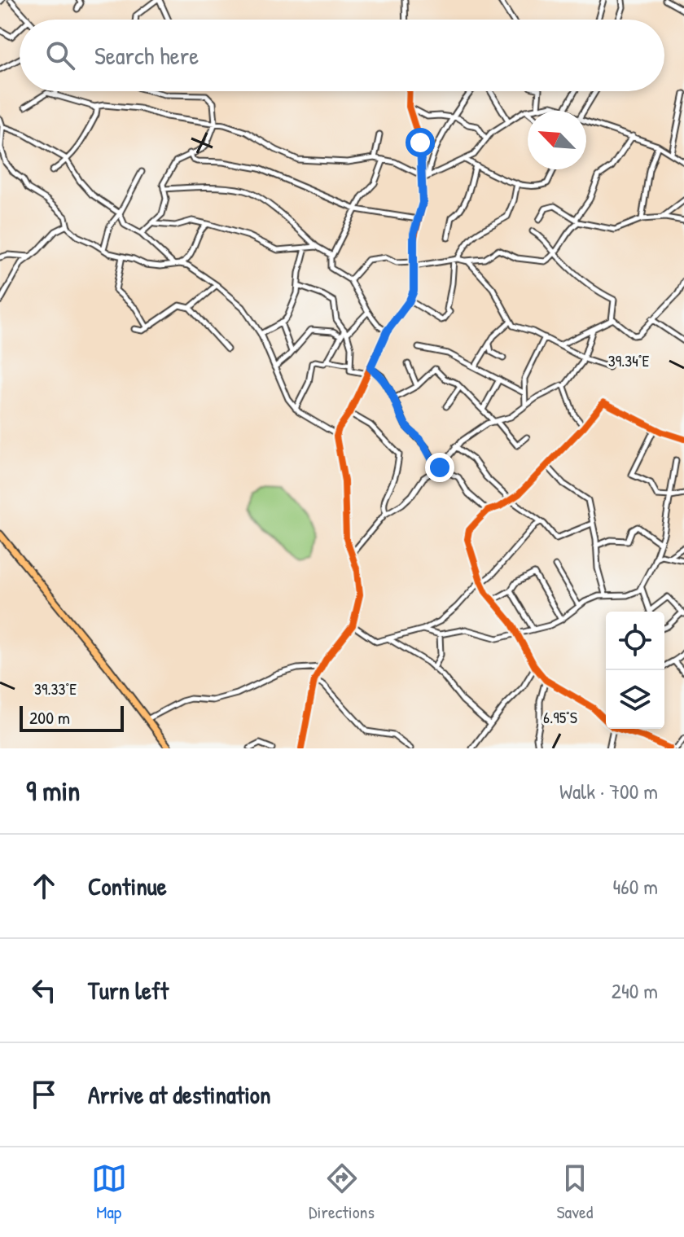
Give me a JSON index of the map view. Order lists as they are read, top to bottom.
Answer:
{
  "scale_bar": "200 m",
  "north": "top left",
  "page": {
    "search": "Search here",
    "scale": "200 m",
    "heading": ["9 min", "Walk · 700 m"],
    "list": [
      ["Continue", "460 m"],
      ["Turn left", "240 m"],
      "Arrive at destination"
    ],
    "nav": ["Map", "Directions", "Saved"]
  },
  "coordinates": ["39.34°E", "39.33°E", "6.95°S"]
}
